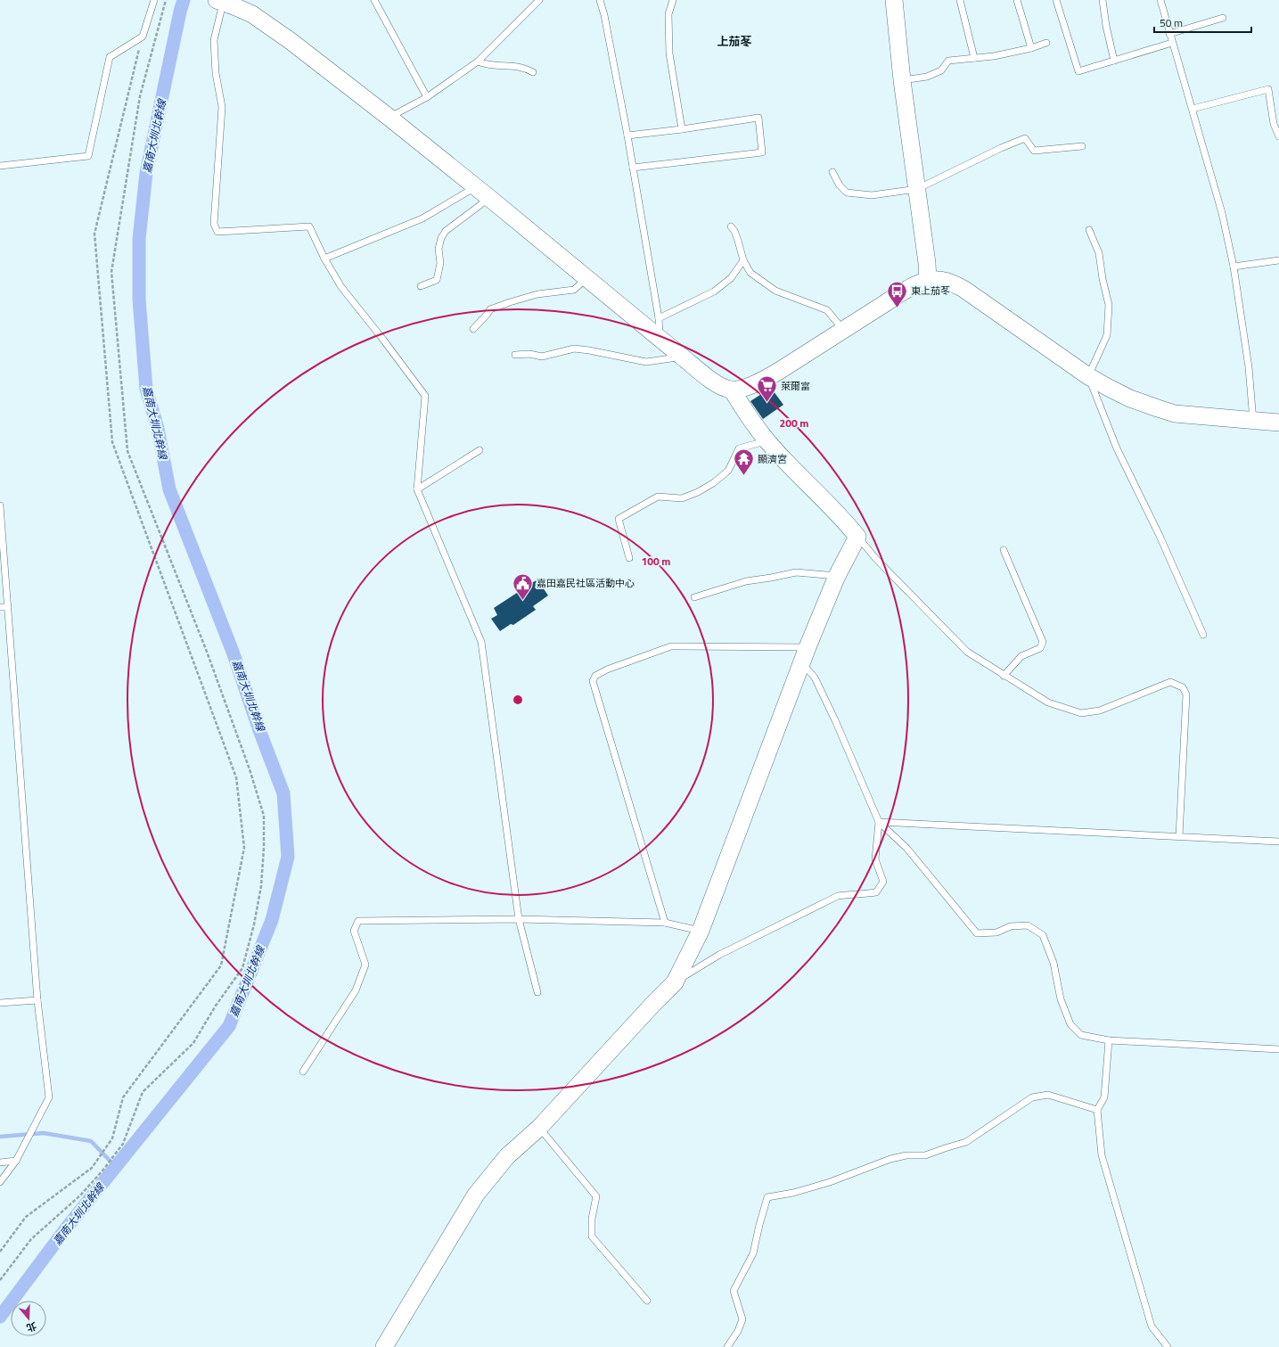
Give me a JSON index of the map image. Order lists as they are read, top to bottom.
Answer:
{
  "districts": ["上茄苳"],
  "water": ["嘉南大圳北幹線"],
  "places": {
    "bus stop": ["東上茄苳"],
    "supermarket": ["萊爾富"],
    "temple": ["顯濟宮"],
    "public building": ["嘉田嘉民社區活動中心"]
  },
  "scale_bar": "50 m",
  "north": "bottom",
  "rings": ["200 m", "100 m"]
}
